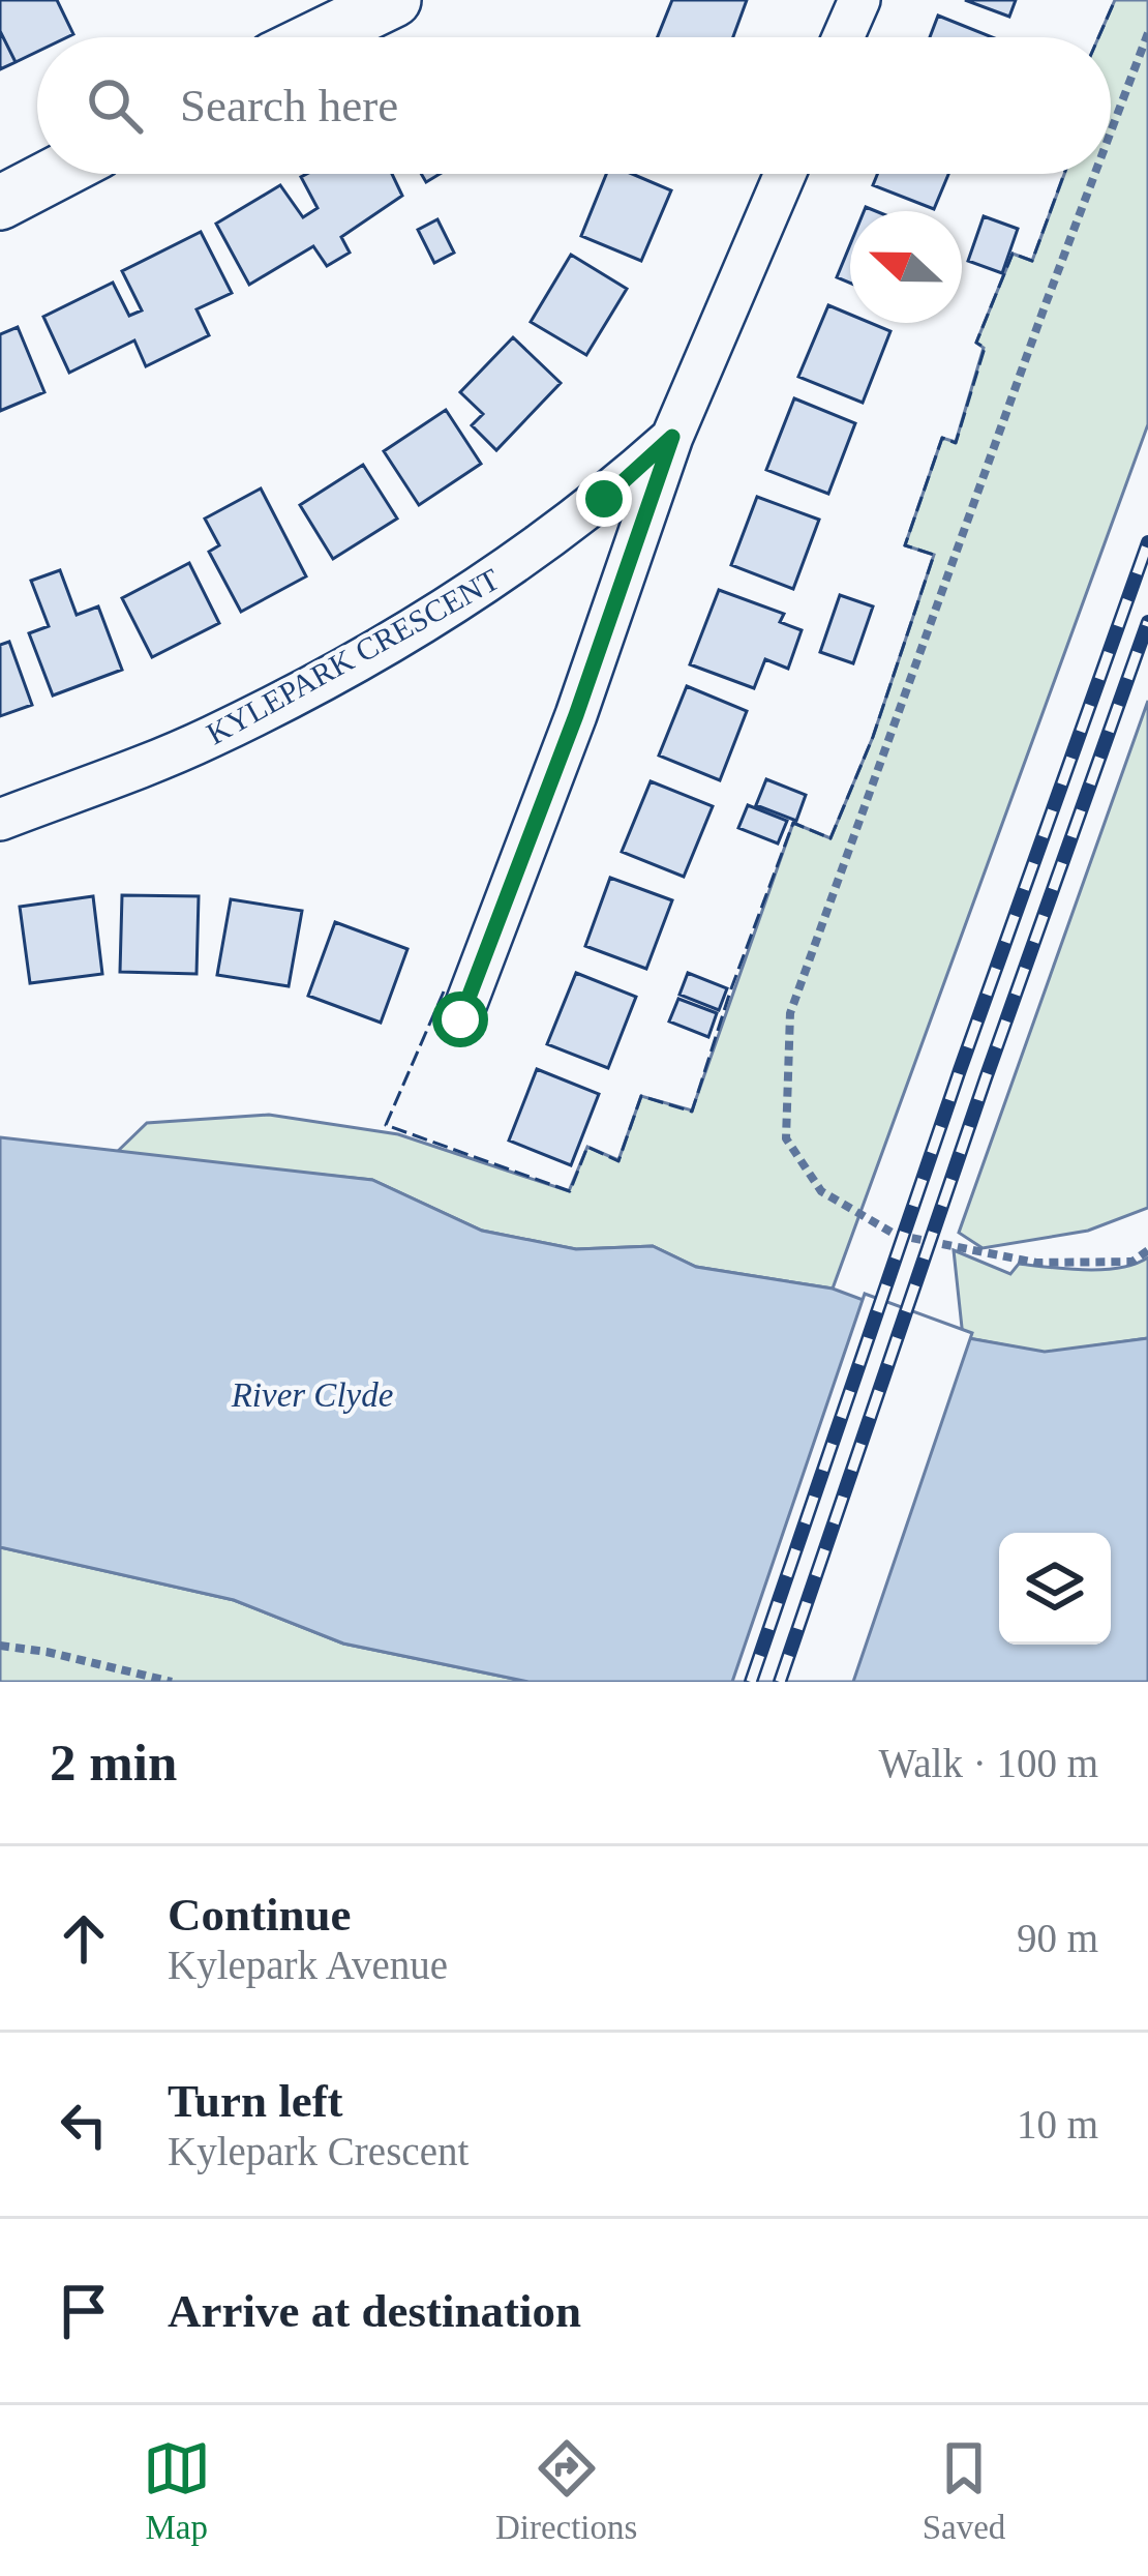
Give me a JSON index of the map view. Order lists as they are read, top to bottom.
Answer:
{
  "streets": {
    "street": ["KYLEPARK CRESCENT"]
  },
  "water": ["River Clyde"],
  "north": "left",
  "page": {
    "search": "Search here",
    "heading": ["2 min", "Walk · 100 m"],
    "list": [
      ["Continue", "Kylepark Avenue", "90 m"],
      ["Turn left", "Kylepark Crescent", "10 m"],
      "Arrive at destination"
    ],
    "nav": ["Map", "Directions", "Saved"]
  }
}
